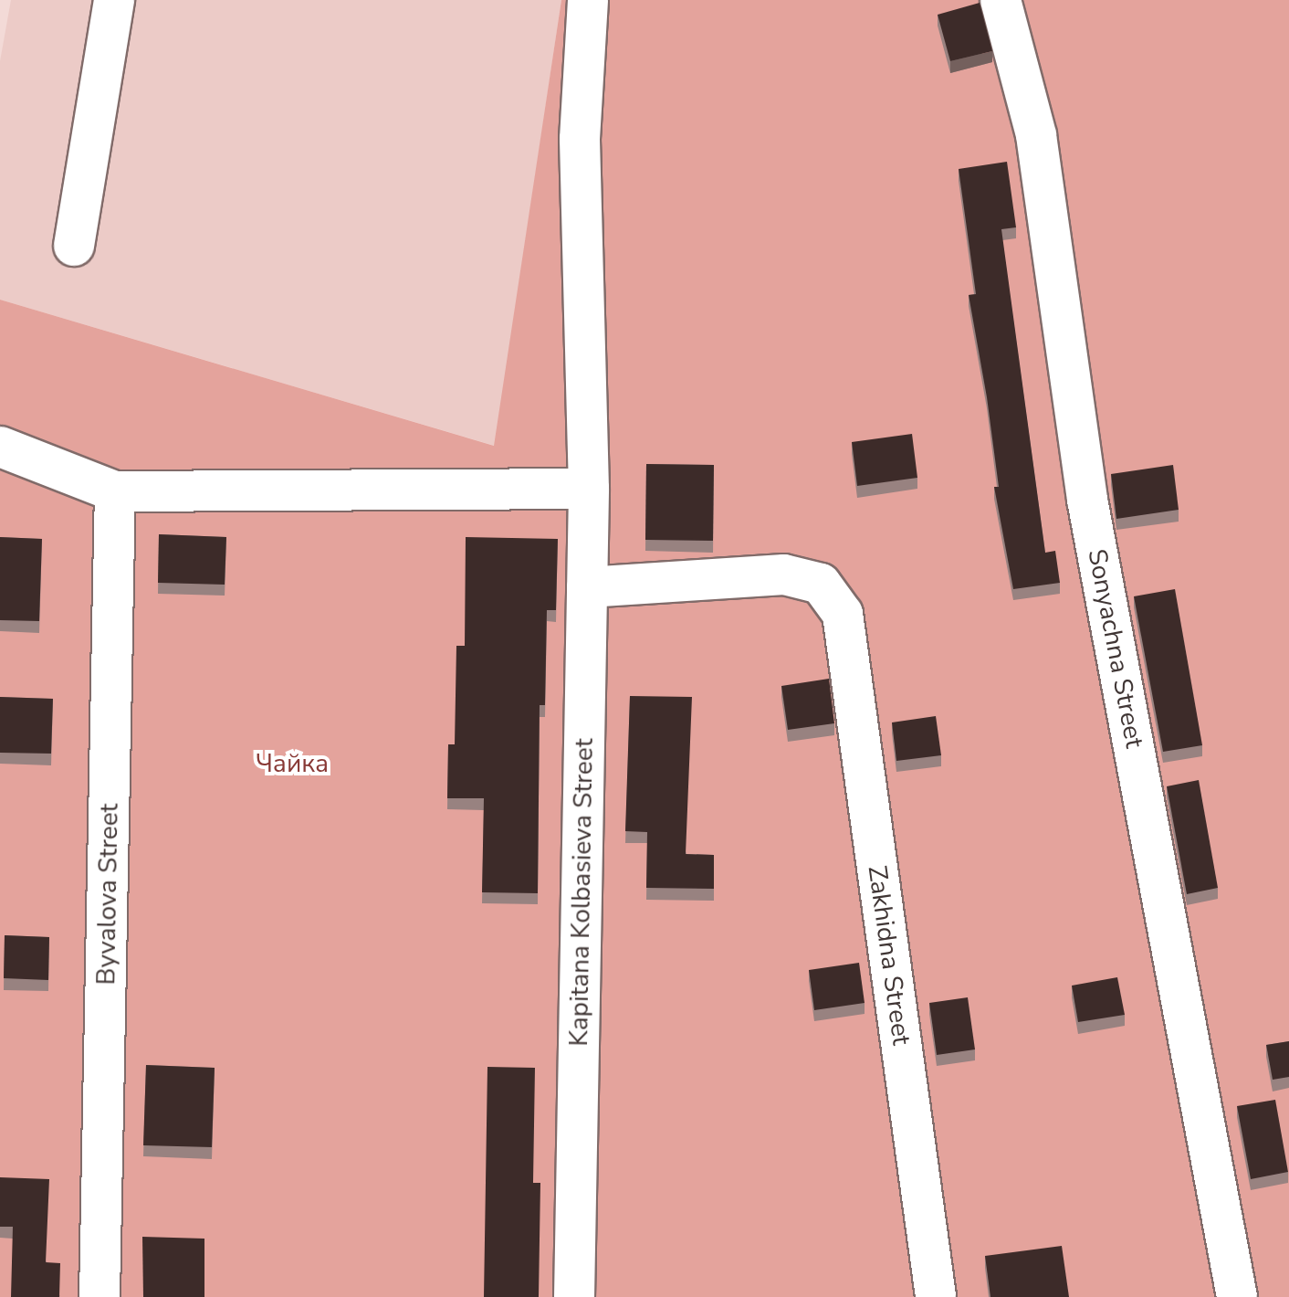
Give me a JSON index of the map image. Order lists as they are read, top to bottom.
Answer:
{
  "streets": {
    "lane": [
      "Sonyachna Street",
      "Kapitana Kolbasieva Street",
      "Byvalova Street",
      "Zakhidna Street"
    ]
  },
  "crossings": [
    ["Kapitana Kolbasieva Street", "Zakhidna Street"]
  ],
  "parks": ["Чайка"]
}
